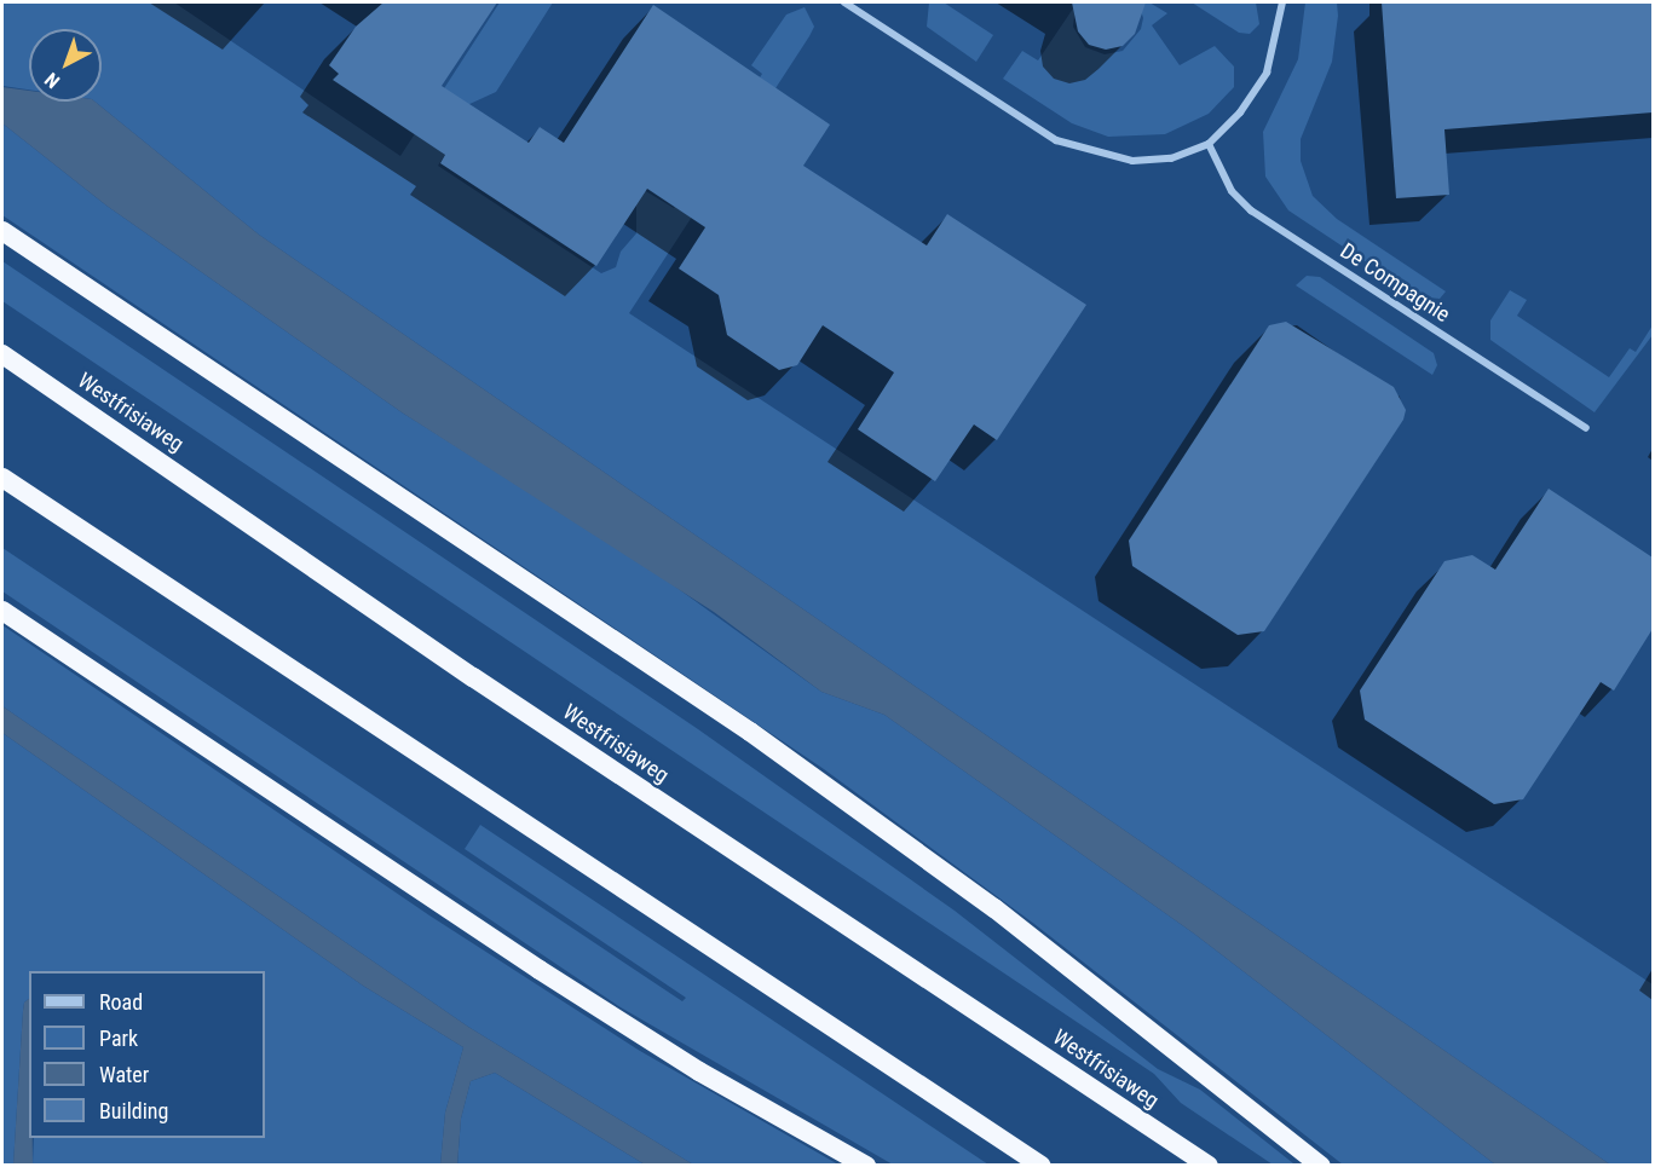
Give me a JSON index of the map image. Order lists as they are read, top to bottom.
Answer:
{
  "streets": {
    "highway": ["Westfrisiaweg"],
    "street": ["De Compagnie"]
  },
  "legend": [
    "Road",
    "Park",
    "Water",
    "Building"
  ],
  "north": "bottom left"
}
